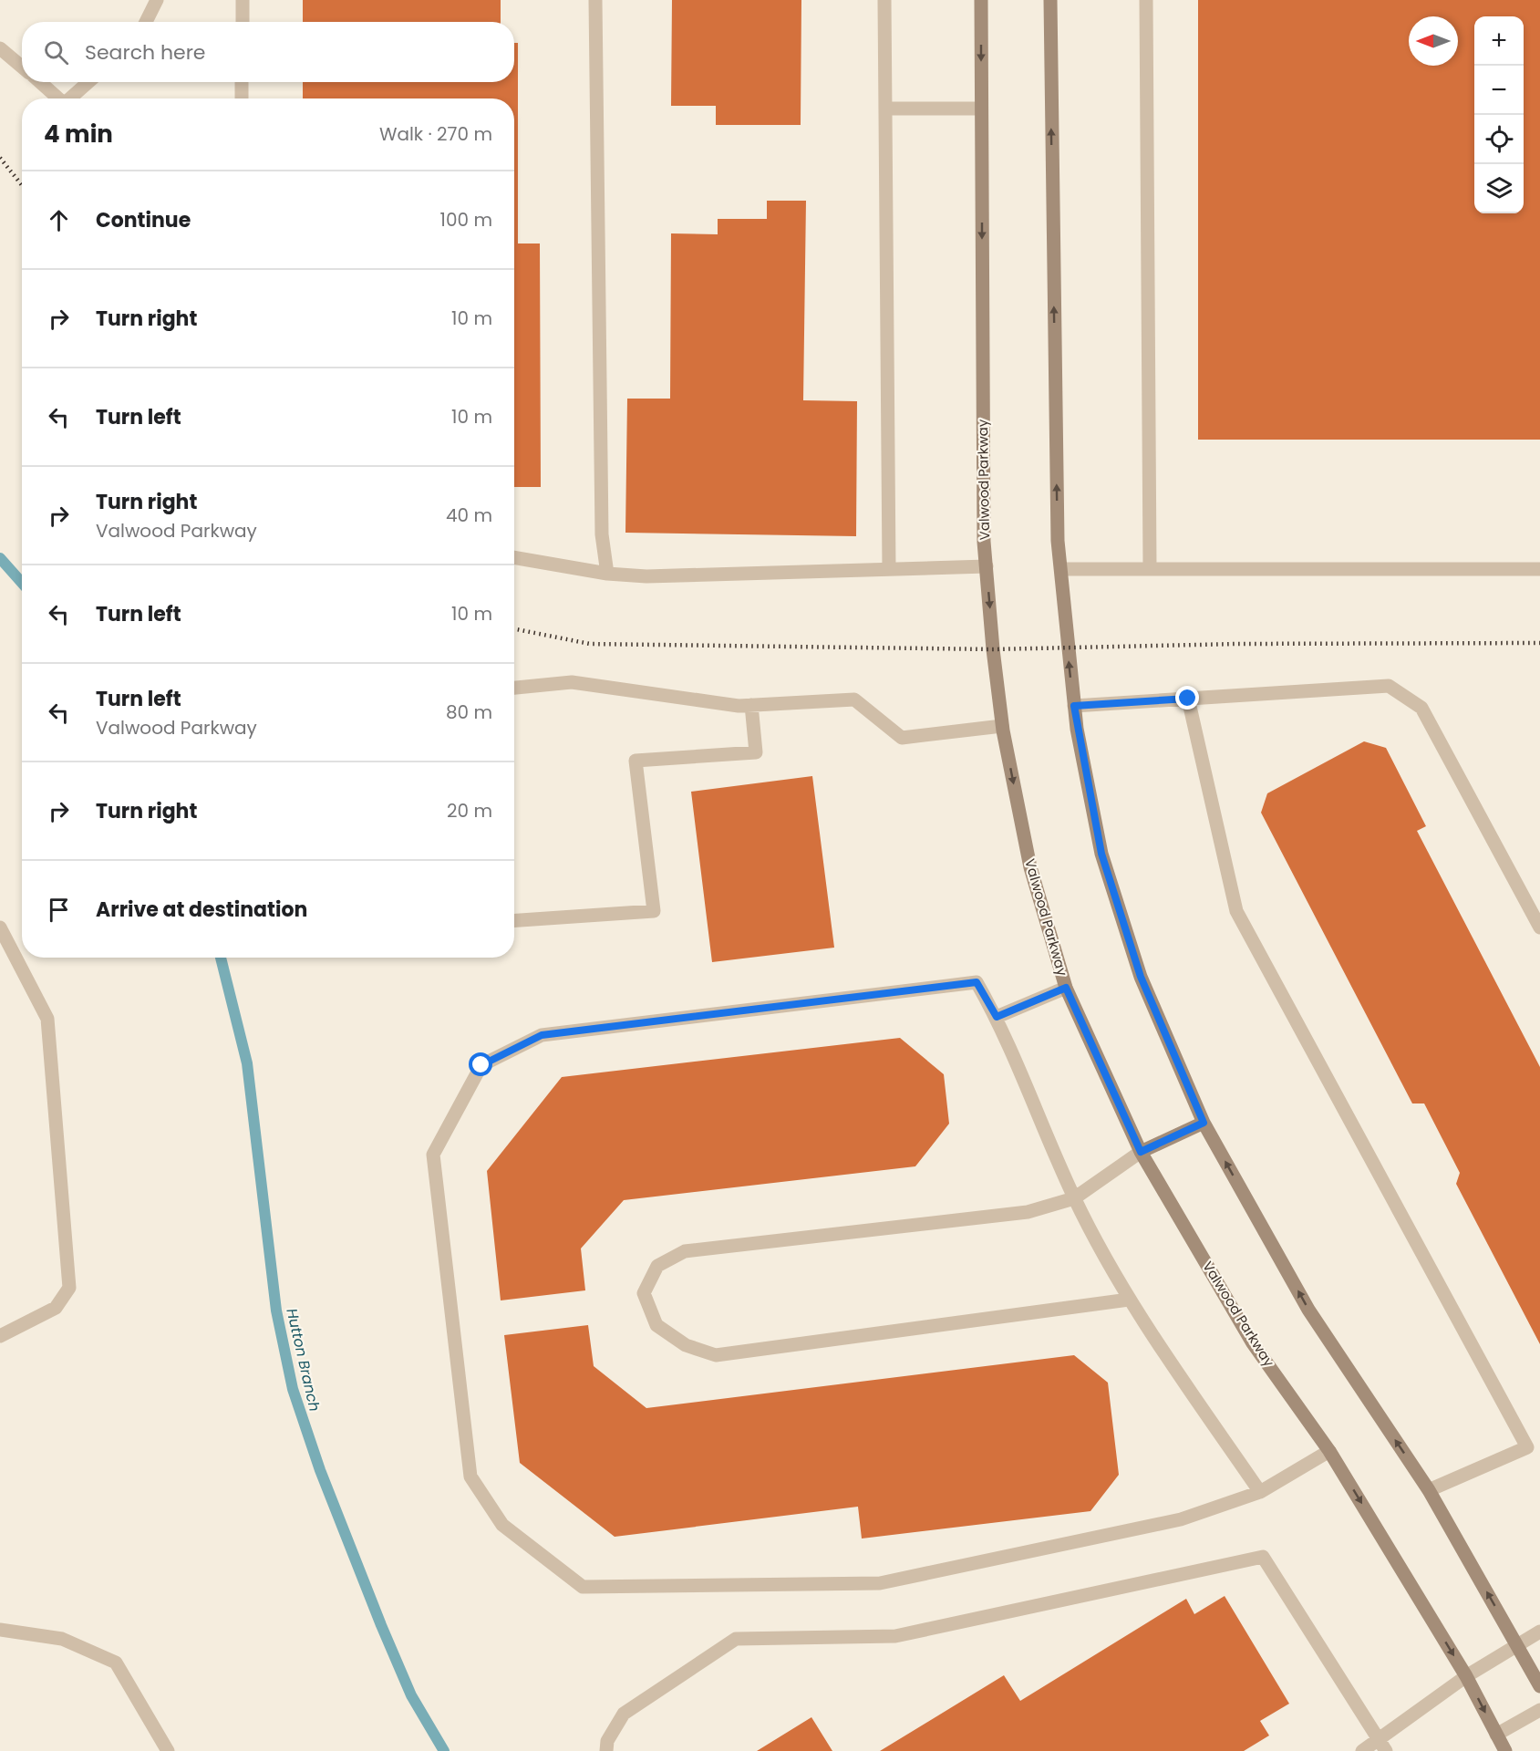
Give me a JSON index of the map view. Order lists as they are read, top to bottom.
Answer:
{
  "streets": {
    "main road": ["Valwood Parkway"]
  },
  "water": ["Hutton Branch"],
  "north": "left",
  "page": {
    "map_buttons": ["+", "−"],
    "search": "Search here",
    "heading": ["4 min", "Walk · 270 m"],
    "list": [
      ["Continue", "100 m"],
      ["Turn right", "10 m"],
      ["Turn left", "10 m"],
      ["Turn right", "Valwood Parkway", "40 m"],
      ["Turn left", "10 m"],
      ["Turn left", "Valwood Parkway", "80 m"],
      ["Turn right", "20 m"],
      "Arrive at destination"
    ]
  }
}
